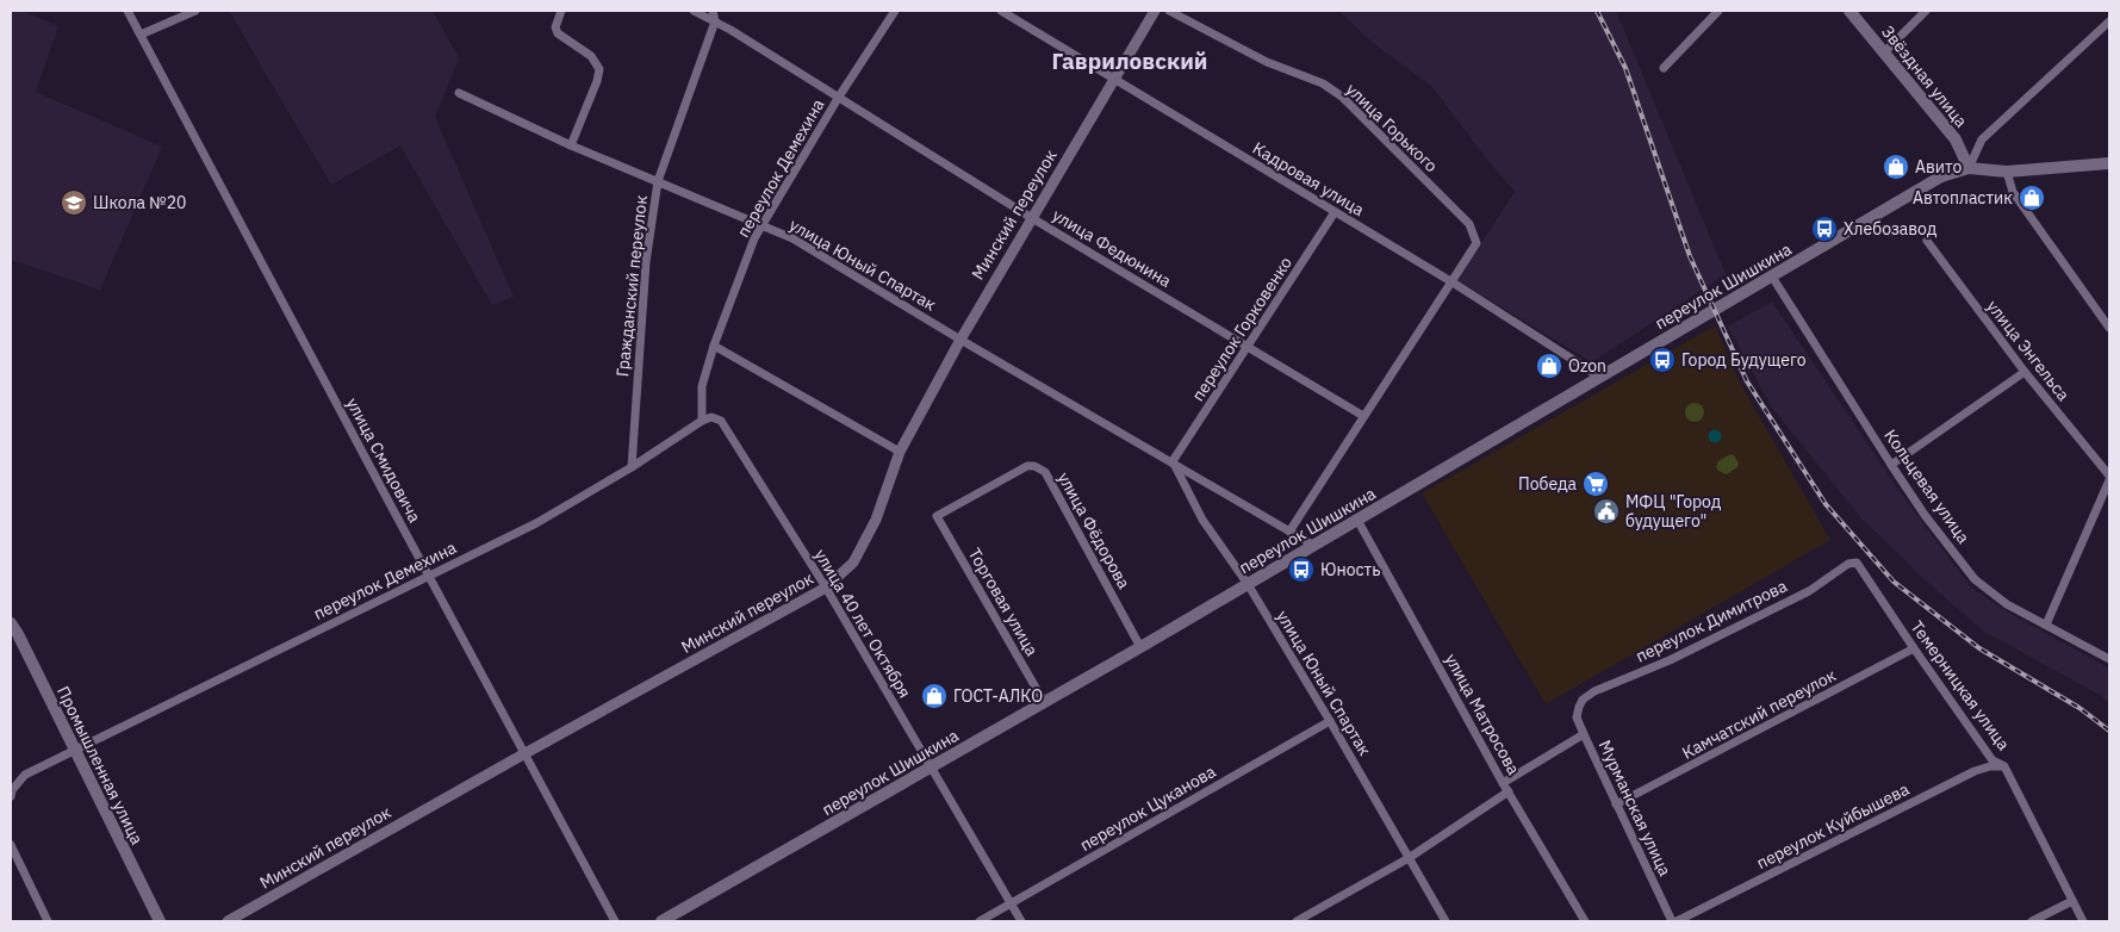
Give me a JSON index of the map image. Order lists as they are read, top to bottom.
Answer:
{
  "streets": {
    "main road": ["Звёздная улица", "переулок Шишкина", "Промышленная улица"],
    "street": [
      "улица Горького",
      "переулок Демехина",
      "Кадровая улица",
      "Минский переулок",
      "улица Федюнина",
      "улица Юный Спартак",
      "Гражданский переулок",
      "переулок Горковенко",
      "улица Энгельса",
      "улица Смидовича",
      "Кольцевая улица",
      "улица Фёдорова",
      "Торговая улица",
      "переулок Димитрова",
      "улица 40 лет Октября",
      "Темерницкая улица",
      "улица Матросова",
      "Камчатский переулок",
      "переулок Цуканова",
      "Мурманская улица",
      "переулок Куйбышева"
    ]
  },
  "crossings": [
    ["Звёздная улица", "переулок Шишкина"],
    ["улица Горького", "переулок Шишкина"],
    ["переулок Демехина", "улица Федюнина"],
    ["переулок Демехина", "улица Юный Спартак"],
    ["переулок Демехина", "Гражданский переулок"],
    ["переулок Демехина", "улица Смидовича"],
    ["переулок Демехина", "улица 40 лет Октября"],
    ["переулок Демехина", "Промышленная улица"],
    ["Кадровая улица", "Минский переулок"],
    ["Кадровая улица", "переулок Шишкина"],
    ["Кадровая улица", "переулок Горковенко"],
    ["Минский переулок", "улица Федюнина"],
    ["Минский переулок", "улица Юный Спартак"],
    ["Минский переулок", "улица Смидовича"],
    ["Минский переулок", "улица 40 лет Октября"],
    ["улица Федюнина", "Гражданский переулок"],
    ["улица Федюнина", "переулок Шишкина"],
    ["улица Федюнина", "переулок Горковенко"],
    ["улица Юный Спартак", "Гражданский переулок"],
    ["улица Юный Спартак", "переулок Шишкина"],
    ["улица Юный Спартак", "переулок Горковенко"],
    ["улица Юный Спартак", "переулок Цуканова"],
    ["переулок Шишкина", "Кольцевая улица"],
    ["переулок Шишкина", "улица Фёдорова"],
    ["переулок Шишкина", "Торговая улица"],
    ["переулок Шишкина", "улица 40 лет Октября"],
    ["переулок Шишкина", "улица Матросова"],
    ["улица Фёдорова", "Торговая улица"],
    ["переулок Димитрова", "Темерницкая улица"],
    ["переулок Димитрова", "Мурманская улица"],
    ["улица 40 лет Октября", "переулок Цуканова"],
    ["Темерницкая улица", "Камчатский переулок"],
    ["Темерницкая улица", "переулок Куйбышева"],
    ["Камчатский переулок", "Мурманская улица"]
  ],
  "districts": ["Гавриловский"],
  "places": {
    "shop": [
      "Авито",
      "Автопластик",
      "Ozon",
      "ГОСТ-АЛКО"
    ],
    "school or university": ["Школа №20"],
    "bus stop": ["Хлебозавод", "Город Будущего", "Юность"],
    "supermarket": ["Победа"],
    "public building": ["МФЦ \"Город будущего\""]
  }
}
